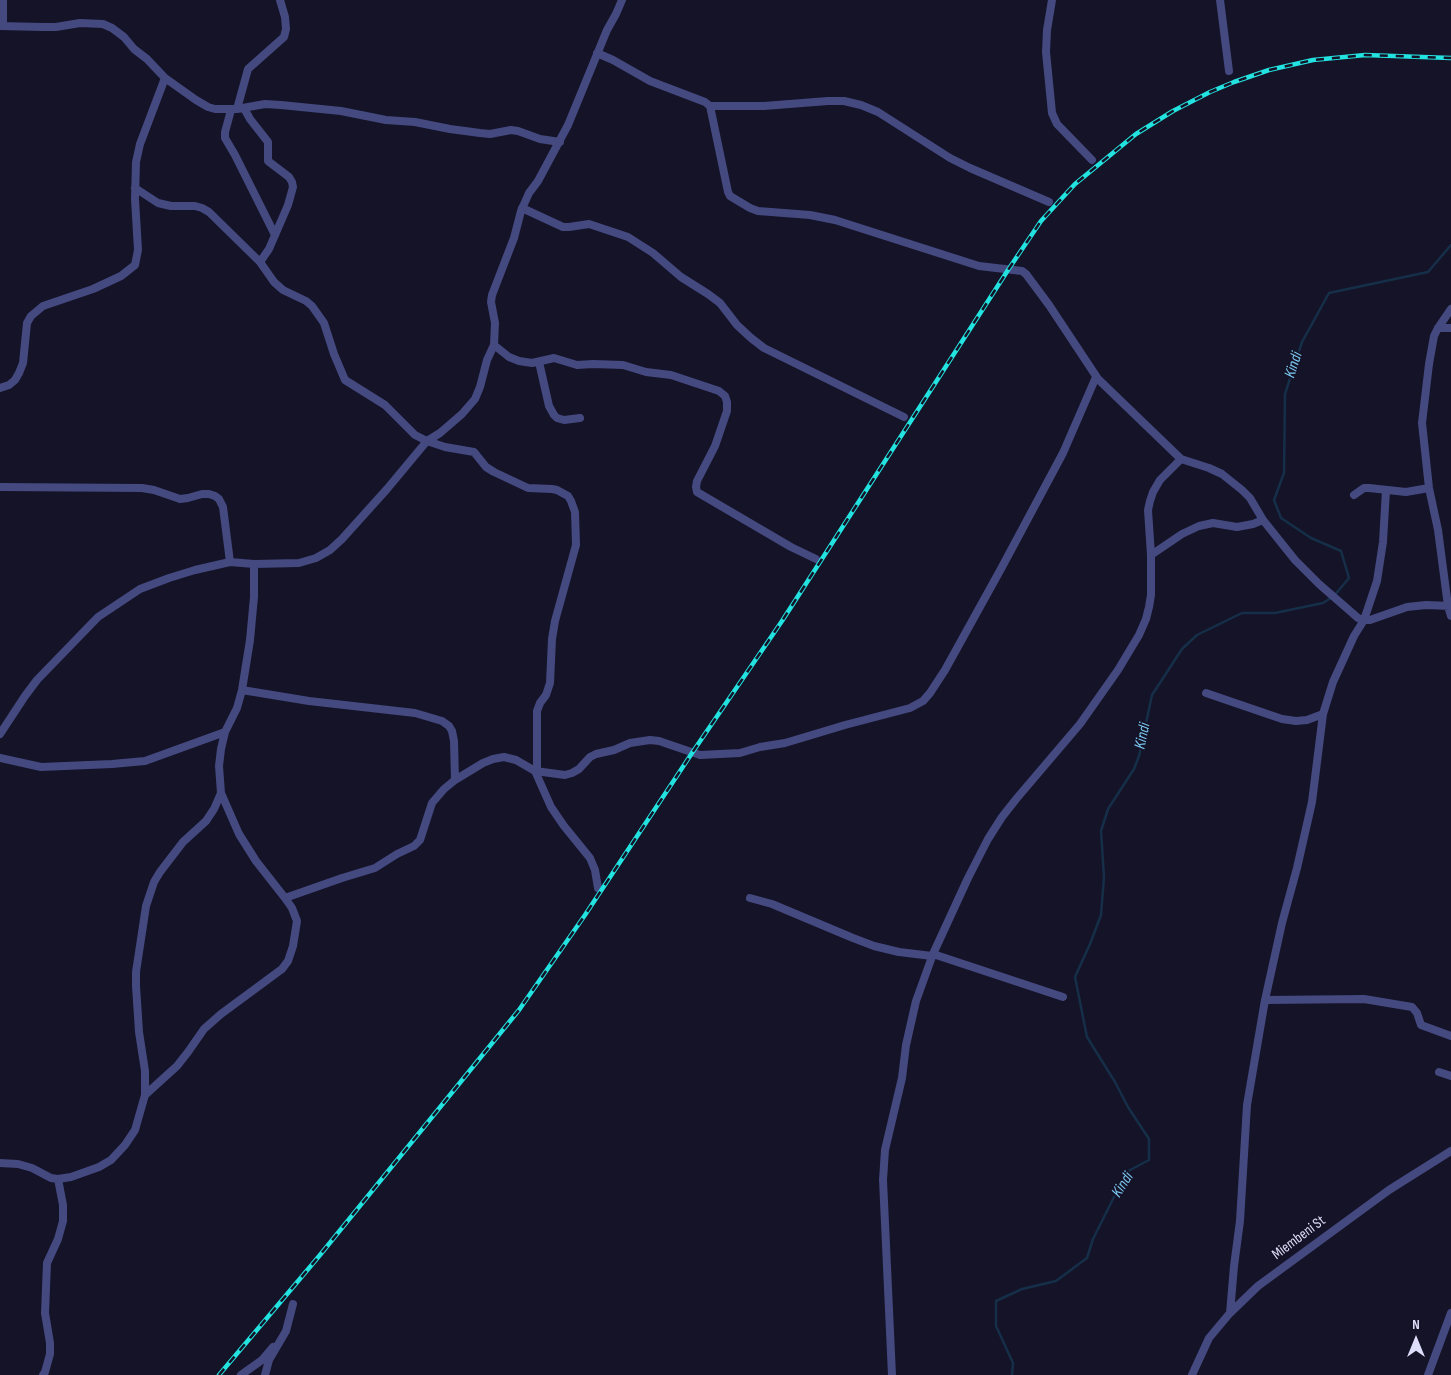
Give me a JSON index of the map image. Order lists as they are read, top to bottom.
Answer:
{
  "streets": {
    "street": ["Miembeni St"]
  },
  "water": ["Kindi"],
  "north": "top"
}
